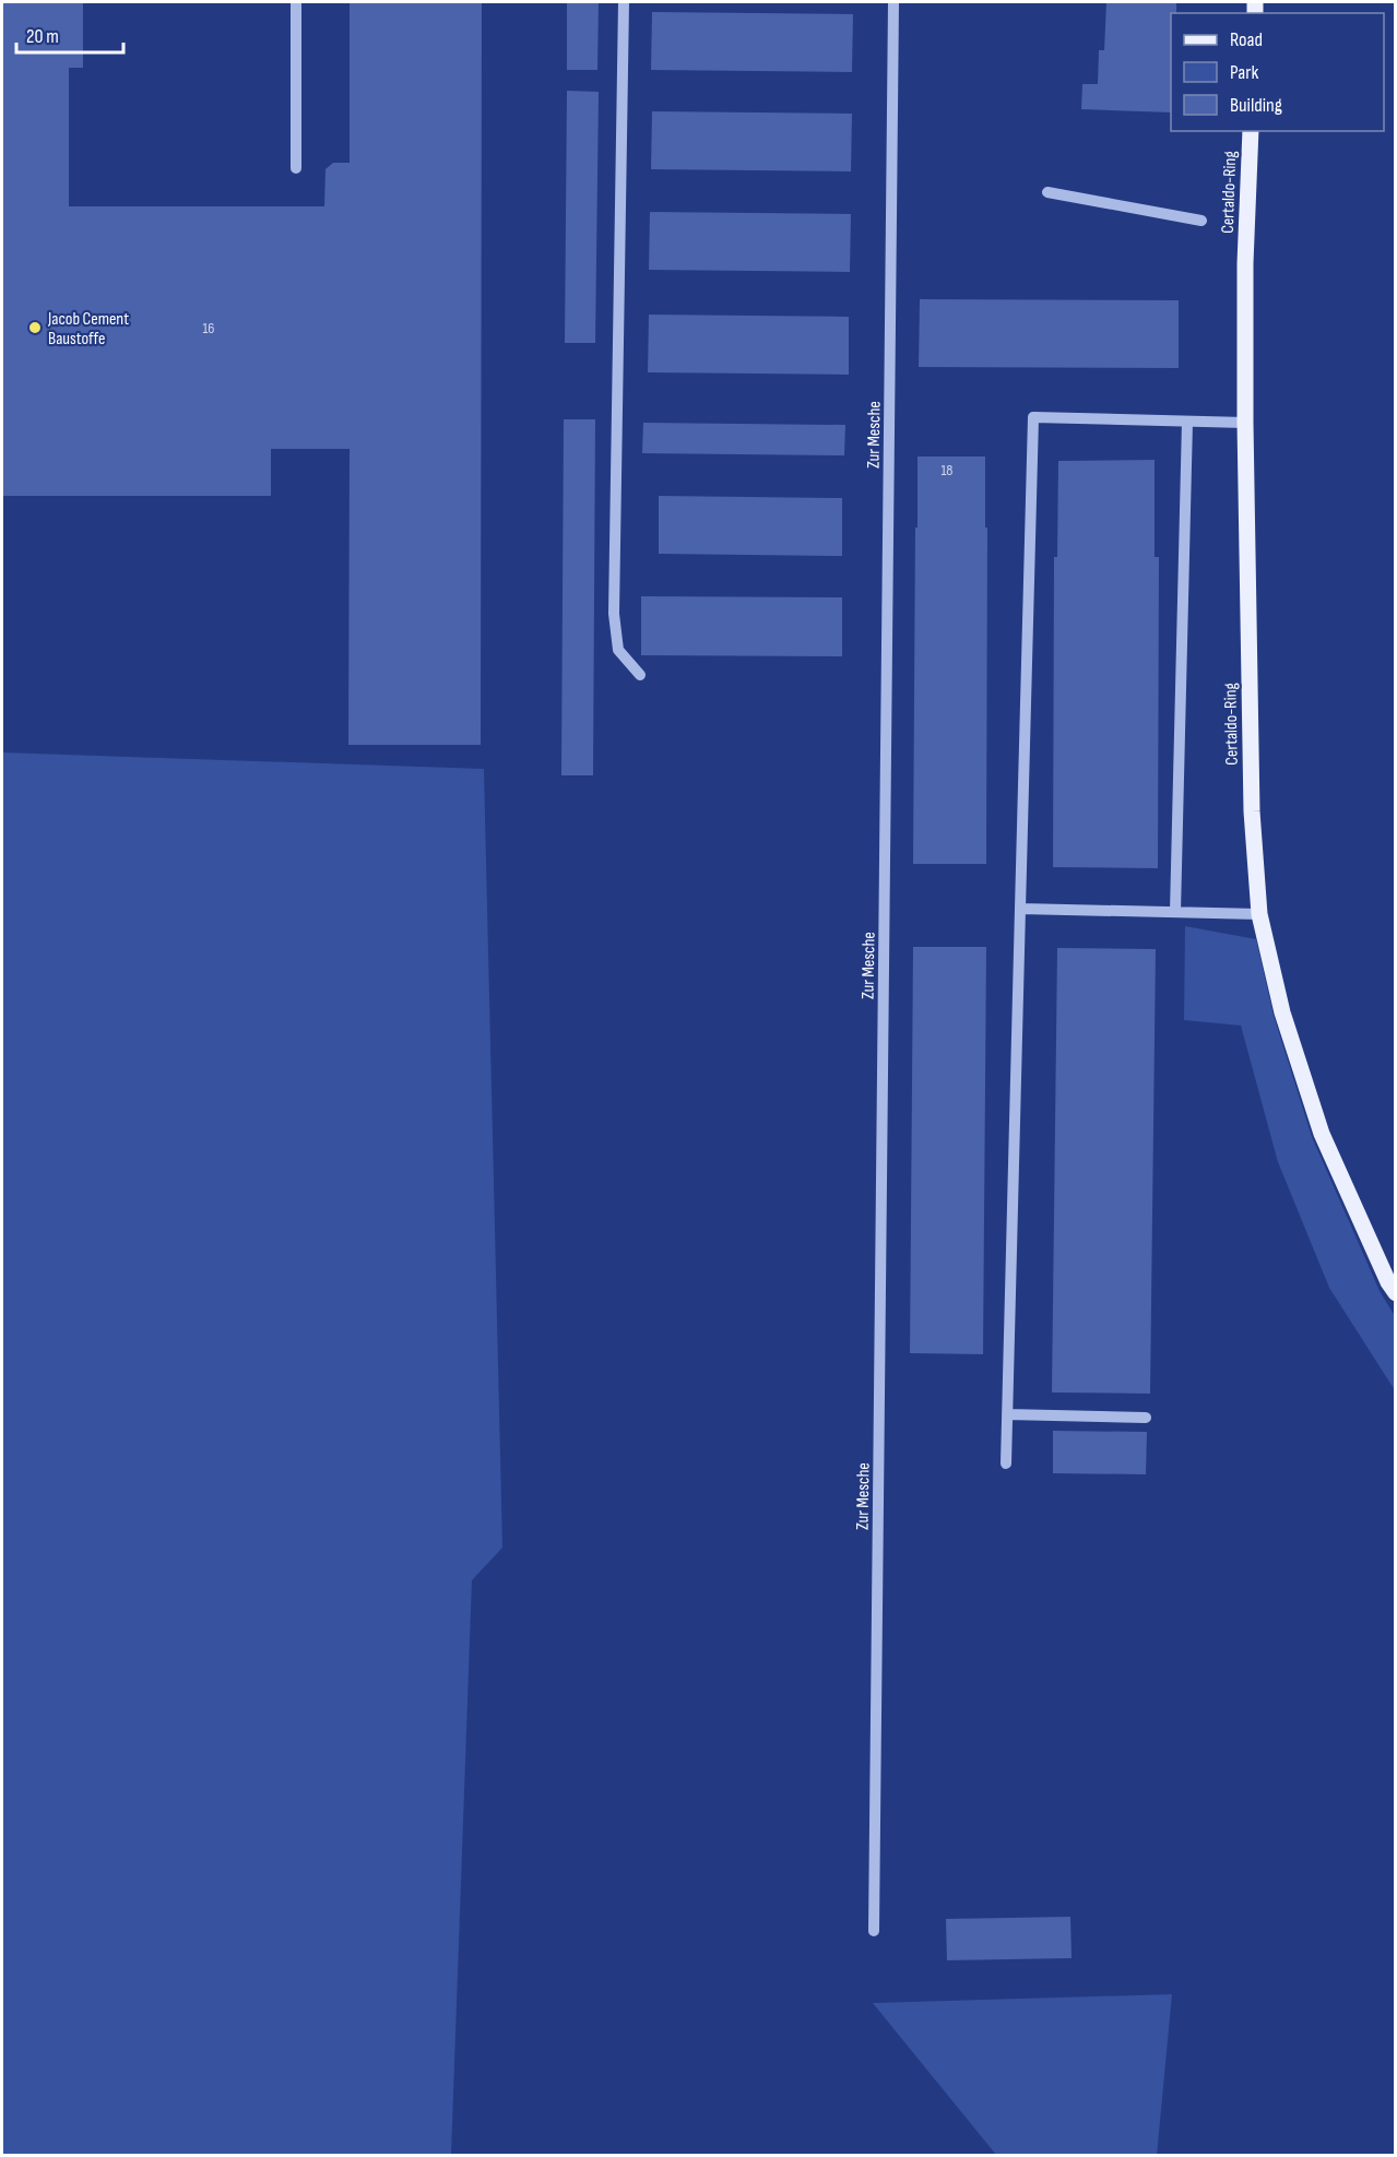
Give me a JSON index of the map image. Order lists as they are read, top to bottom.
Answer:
{
  "streets": {
    "main road": ["Certaldo-Ring"],
    "lane": ["Zur Mesche"]
  },
  "places": ["Jacob Cement Baustoffe"],
  "house_numbers": ["16", "18"],
  "legend": ["Road", "Park", "Building"],
  "scale_bar": "20 m"
}
